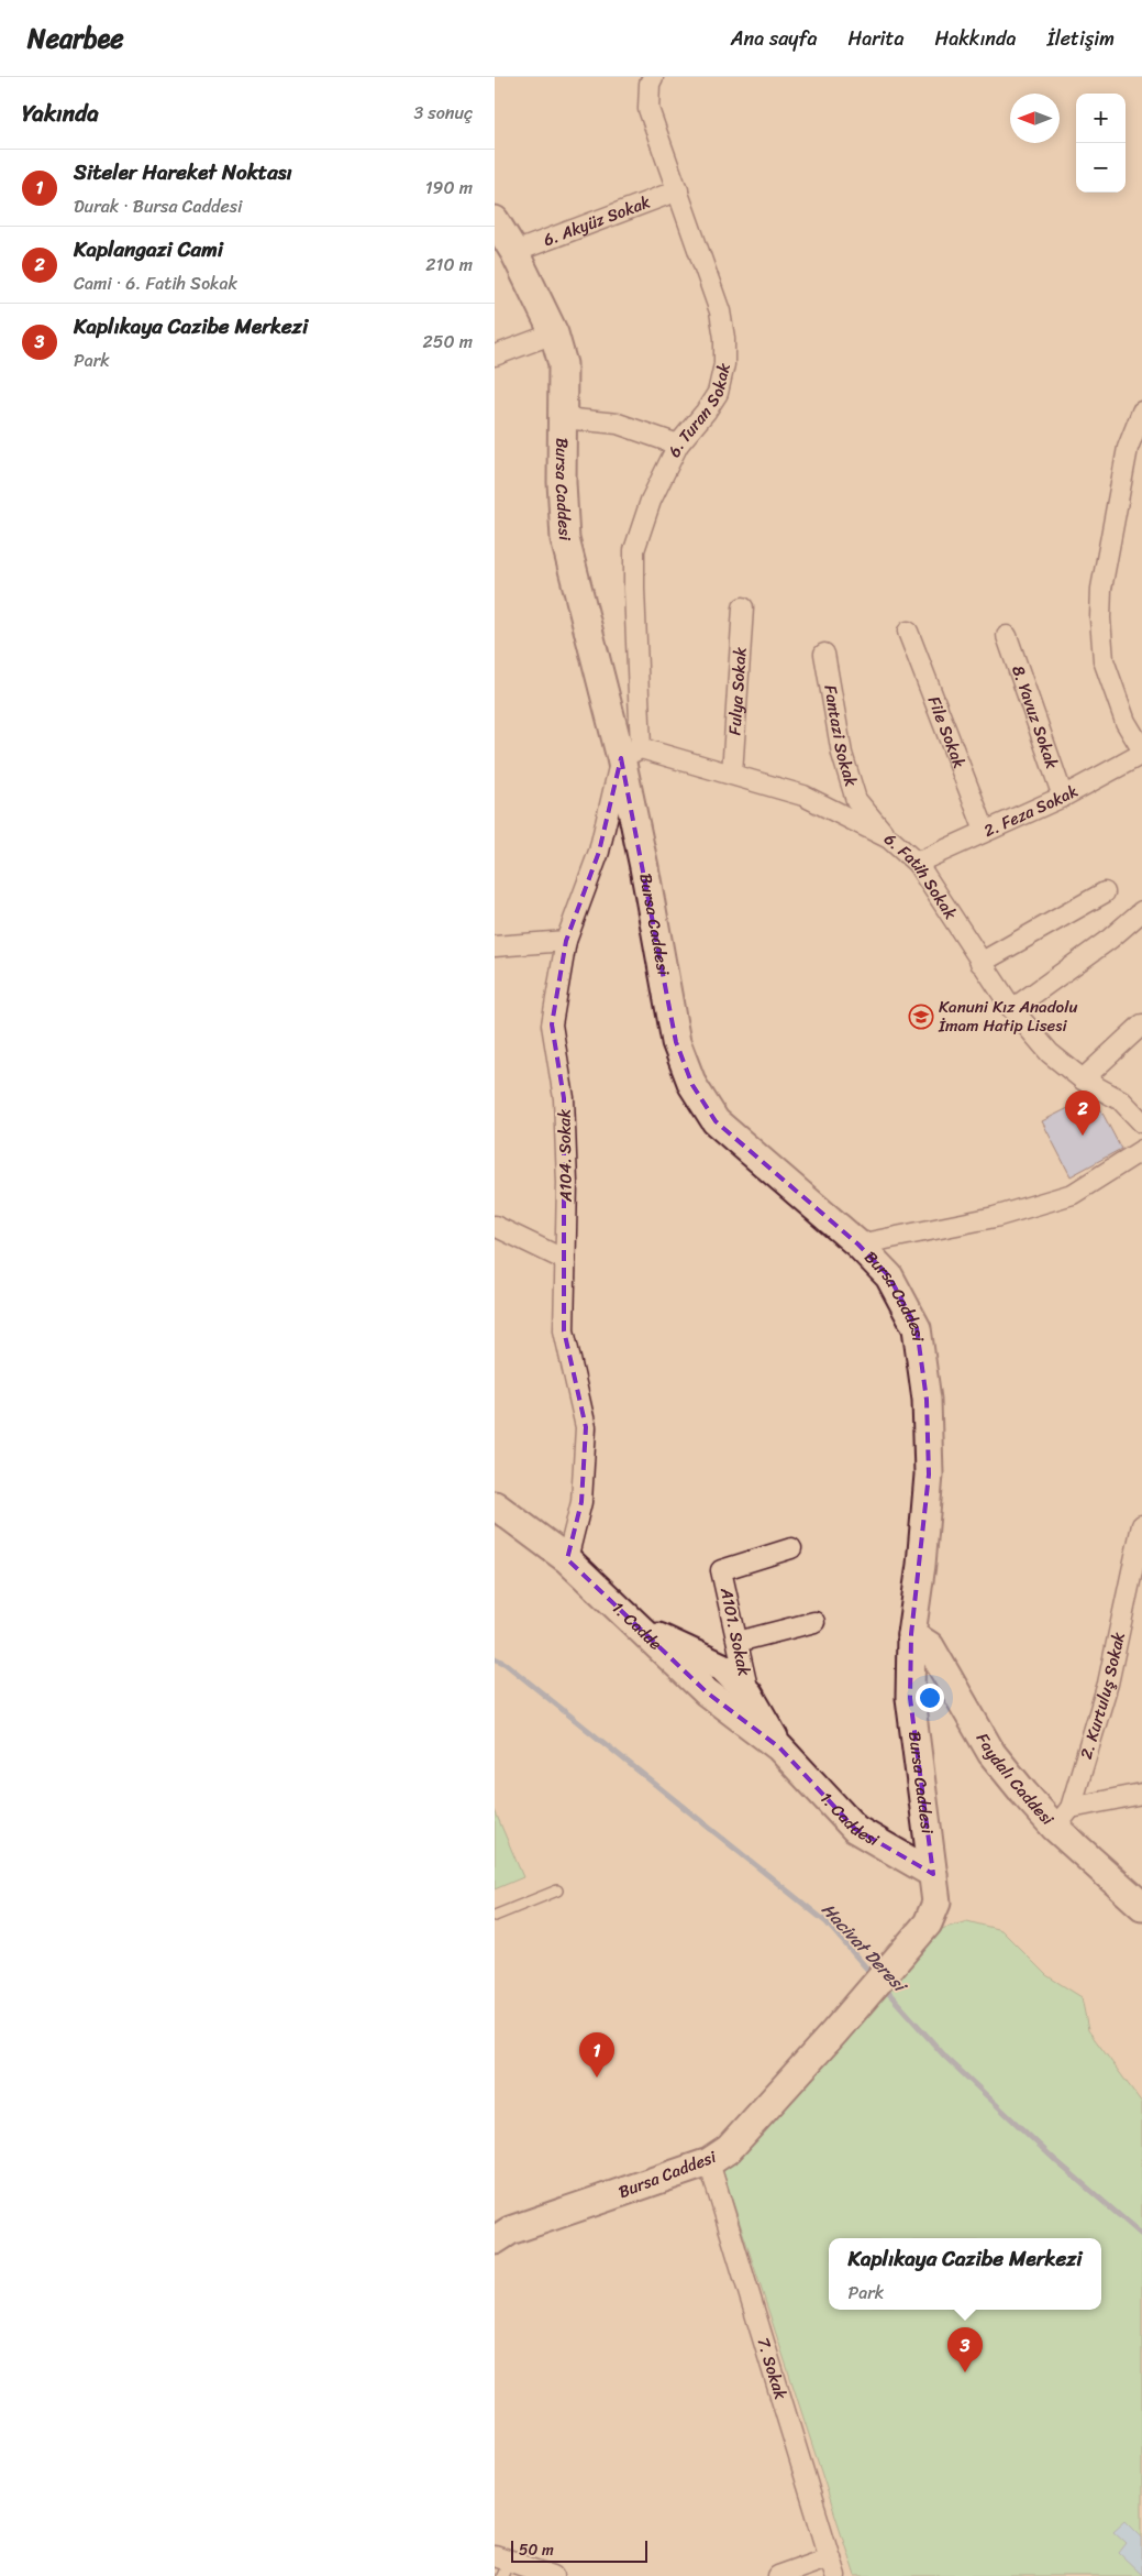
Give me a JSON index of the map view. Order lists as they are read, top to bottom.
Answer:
{
  "streets": {
    "main road": [
      "Bursa Caddesi",
      "1. Cadde",
      "Faydalı Caddesi",
      "1. Caddesi"
    ],
    "street": [
      "6. Akyüz Sokak",
      "6. Turan Sokak",
      "Fulya Sokak",
      "8. Yavuz Sokak",
      "File Sokak",
      "Fantazi Sokak",
      "2. Feza Sokak",
      "6. Fatih Sokak",
      "A104. Sokak",
      "A101. Sokak",
      "2. Kurtuluş Sokak",
      "7. Sokak"
    ]
  },
  "crossings": [
    ["6. Akyüz Sokak", "6. Turan Sokak"],
    ["6. Akyüz Sokak", "Bursa Caddesi"],
    ["6. Turan Sokak", "Bursa Caddesi"],
    ["6. Turan Sokak", "6. Fatih Sokak"],
    ["6. Turan Sokak", "A104. Sokak"],
    ["Bursa Caddesi", "6. Fatih Sokak"],
    ["Bursa Caddesi", "A104. Sokak"],
    ["Bursa Caddesi", "Faydalı Caddesi"],
    ["Bursa Caddesi", "1. Caddesi"],
    ["Bursa Caddesi", "7. Sokak"],
    ["Fulya Sokak", "6. Fatih Sokak"],
    ["8. Yavuz Sokak", "2. Feza Sokak"],
    ["File Sokak", "2. Feza Sokak"],
    ["Fantazi Sokak", "6. Fatih Sokak"],
    ["2. Feza Sokak", "6. Fatih Sokak"],
    ["6. Fatih Sokak", "A104. Sokak"],
    ["A104. Sokak", "1. Cadde"],
    ["1. Cadde", "1. Caddesi"],
    ["2. Kurtuluş Sokak", "Faydalı Caddesi"]
  ],
  "water": ["Hacivat Deresi"],
  "places": {
    "school or university": ["Kanuni Kız Anadolu İmam Hatip Lisesi"]
  },
  "scale_bar": "50 m",
  "north": "left",
  "page": {
    "header": "Nearbee",
    "nav": [
      "Ana sayfa",
      "Harita",
      "Hakkında",
      "İletişim"
    ],
    "heading": ["Yakında", "3 sonuç"],
    "map_buttons": ["+", "−"],
    "list": [
      {
        "mark": "1",
        "name": "Siteler Hareket Noktası",
        "note": "Durak · Bursa Caddesi",
        "value": "190 m"
      },
      {
        "mark": "2",
        "name": "Kaplangazi Cami",
        "note": "Cami · 6. Fatih Sokak",
        "value": "210 m"
      },
      {
        "mark": "3",
        "name": "Kaplıkaya Cazibe Merkezi",
        "note": "Park",
        "value": "250 m"
      }
    ],
    "pins": ["2", "1", "3"],
    "popup": ["Kaplıkaya Cazibe Merkezi", "Park"],
    "scale": "50 m"
  }
}
